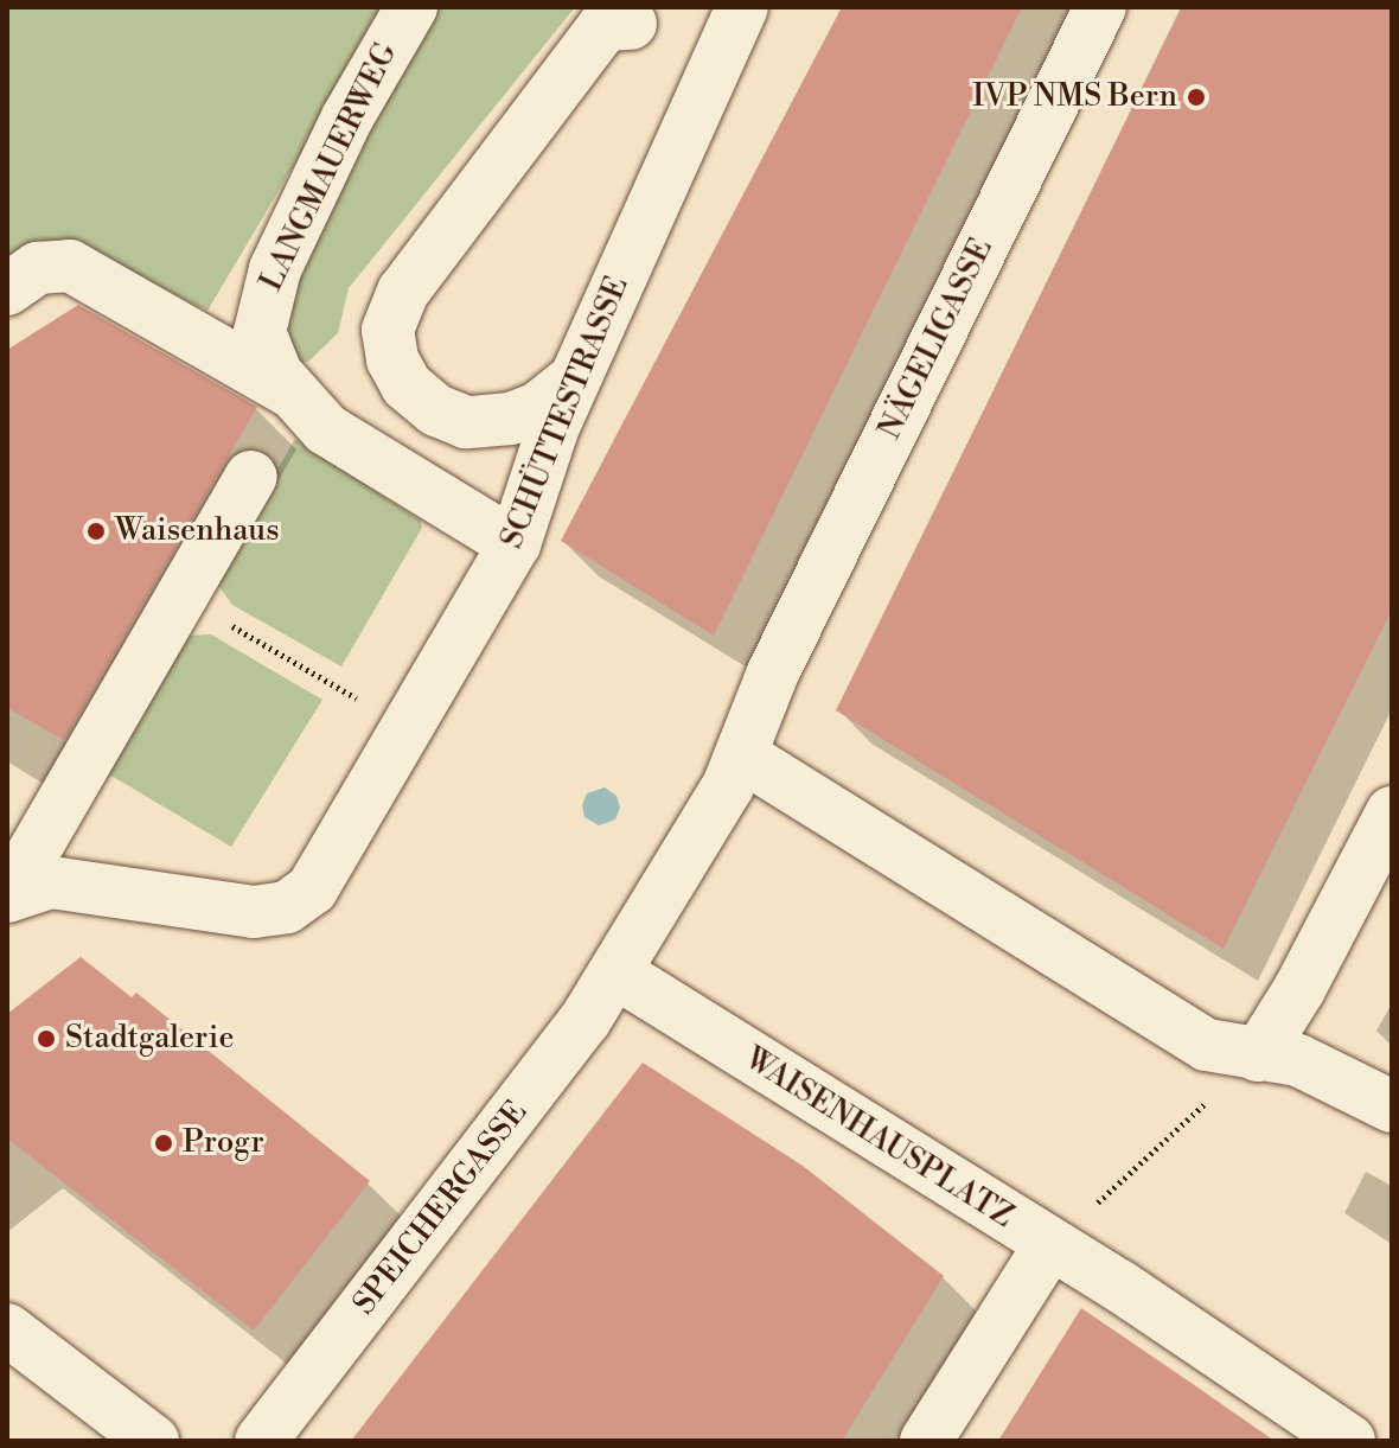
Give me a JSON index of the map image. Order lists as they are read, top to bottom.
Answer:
{
  "streets": {
    "street": [
      "LANGMAUERWEG",
      "NÄGELIGASSE",
      "SCHÜTTESTRASSE",
      "WAISENHAUSPLATZ",
      "SPEICHERGASSE"
    ]
  },
  "crossings": [
    ["LANGMAUERWEG", "SCHÜTTESTRASSE"],
    ["WAISENHAUSPLATZ", "SPEICHERGASSE"]
  ],
  "places": [
    "IVP NMS Bern",
    "Waisenhaus",
    "Stadtgalerie",
    "Progr"
  ]
}
